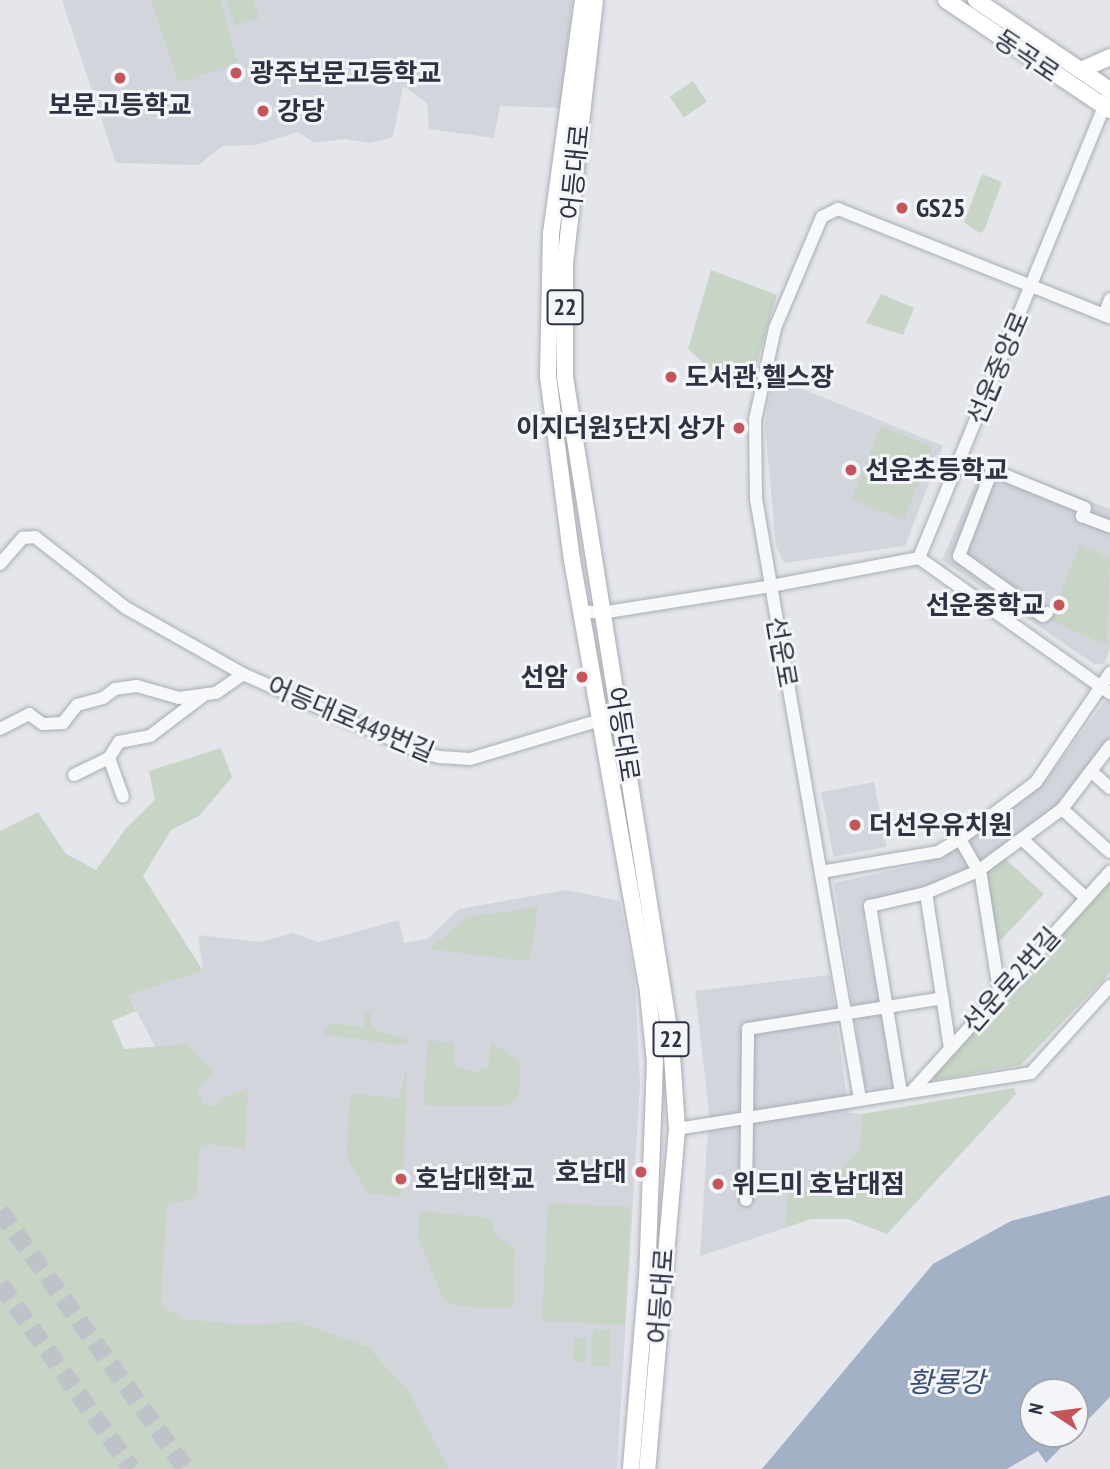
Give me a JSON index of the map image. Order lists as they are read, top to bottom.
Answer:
{
  "streets": {
    "main road": ["동곡로", "어등대로", "22"],
    "street": [
      "선운중앙로",
      "선운로",
      "어등대로449번길",
      "선운로2번길"
    ]
  },
  "crossings": [
    ["동곡로", "선운중앙로"],
    ["어등대로", "어등대로449번길"],
    ["선운중앙로", "선운로"]
  ],
  "water": ["황룡강"],
  "places": [
    "광주보문고등학교",
    "보문고등학교",
    "강당",
    "GS25",
    "도서관,헬스장",
    "이지더원3단지 상가",
    "선운초등학교",
    "선운중학교",
    "선암",
    "더선우유치원",
    "호남대",
    "호남대학교",
    "위드미 호남대점"
  ],
  "north": "left"
}
